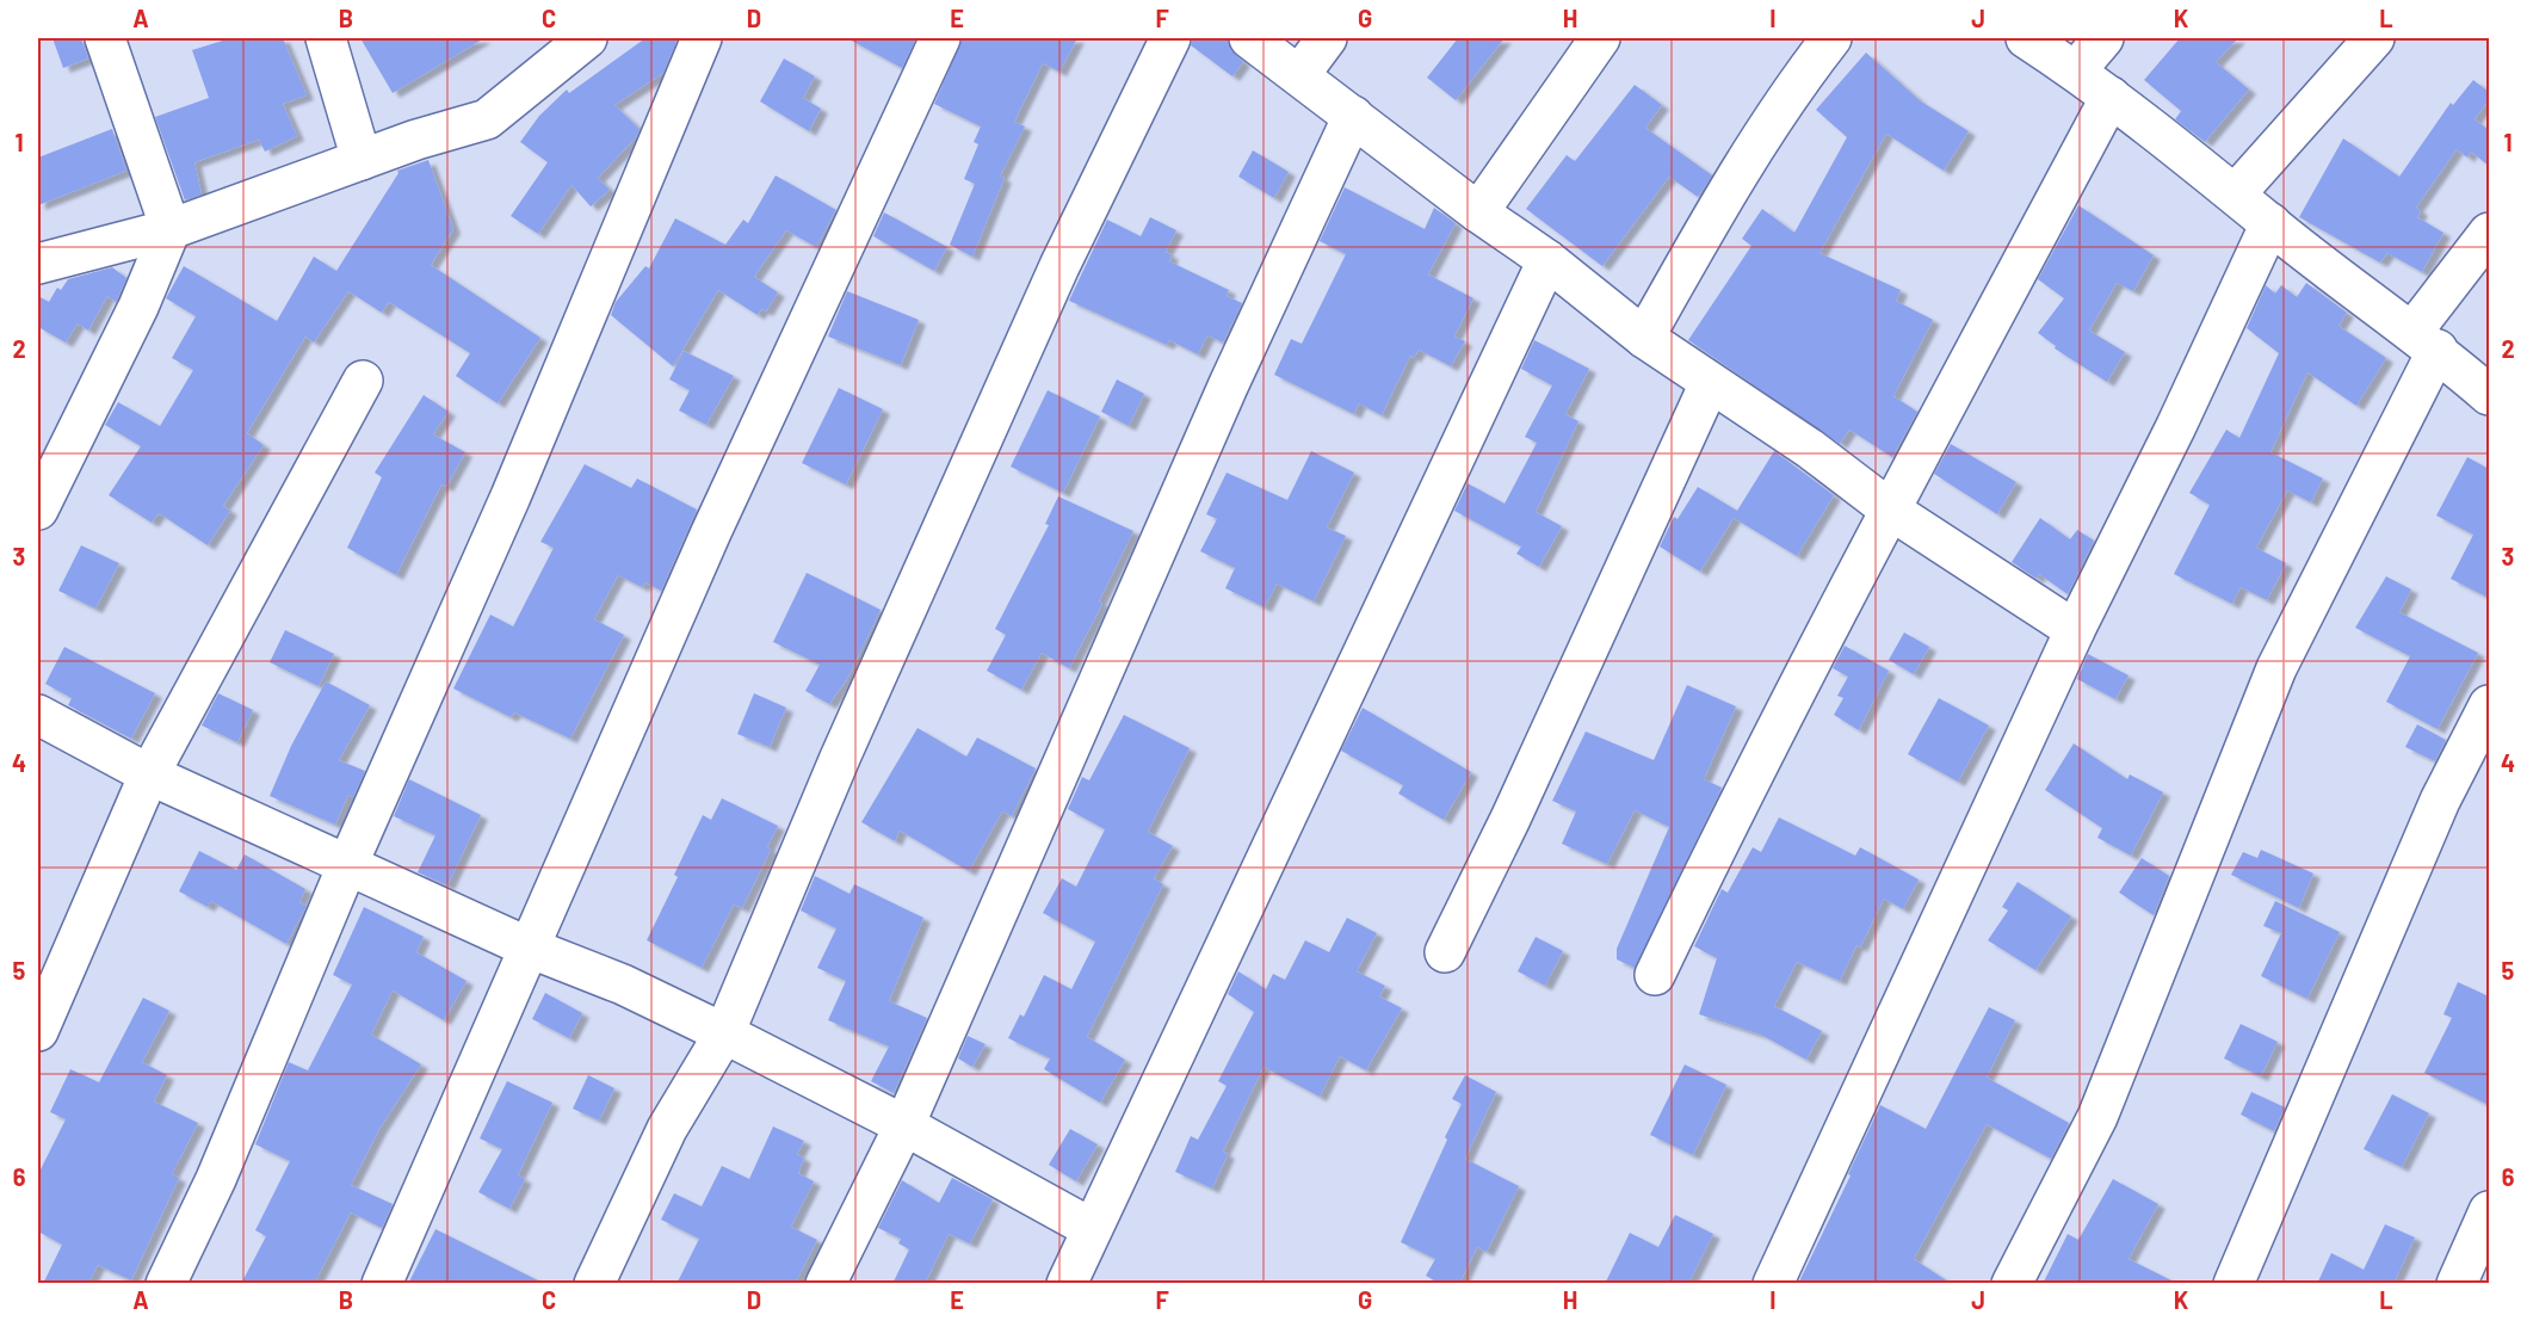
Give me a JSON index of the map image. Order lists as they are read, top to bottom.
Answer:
{
  "grid": {
    "columns": [
      "A",
      "B",
      "C",
      "D",
      "E",
      "F",
      "G",
      "H",
      "I",
      "J",
      "K",
      "L"
    ],
    "rows": [
      "1",
      "2",
      "3",
      "4",
      "5",
      "6"
    ]
  }
}
